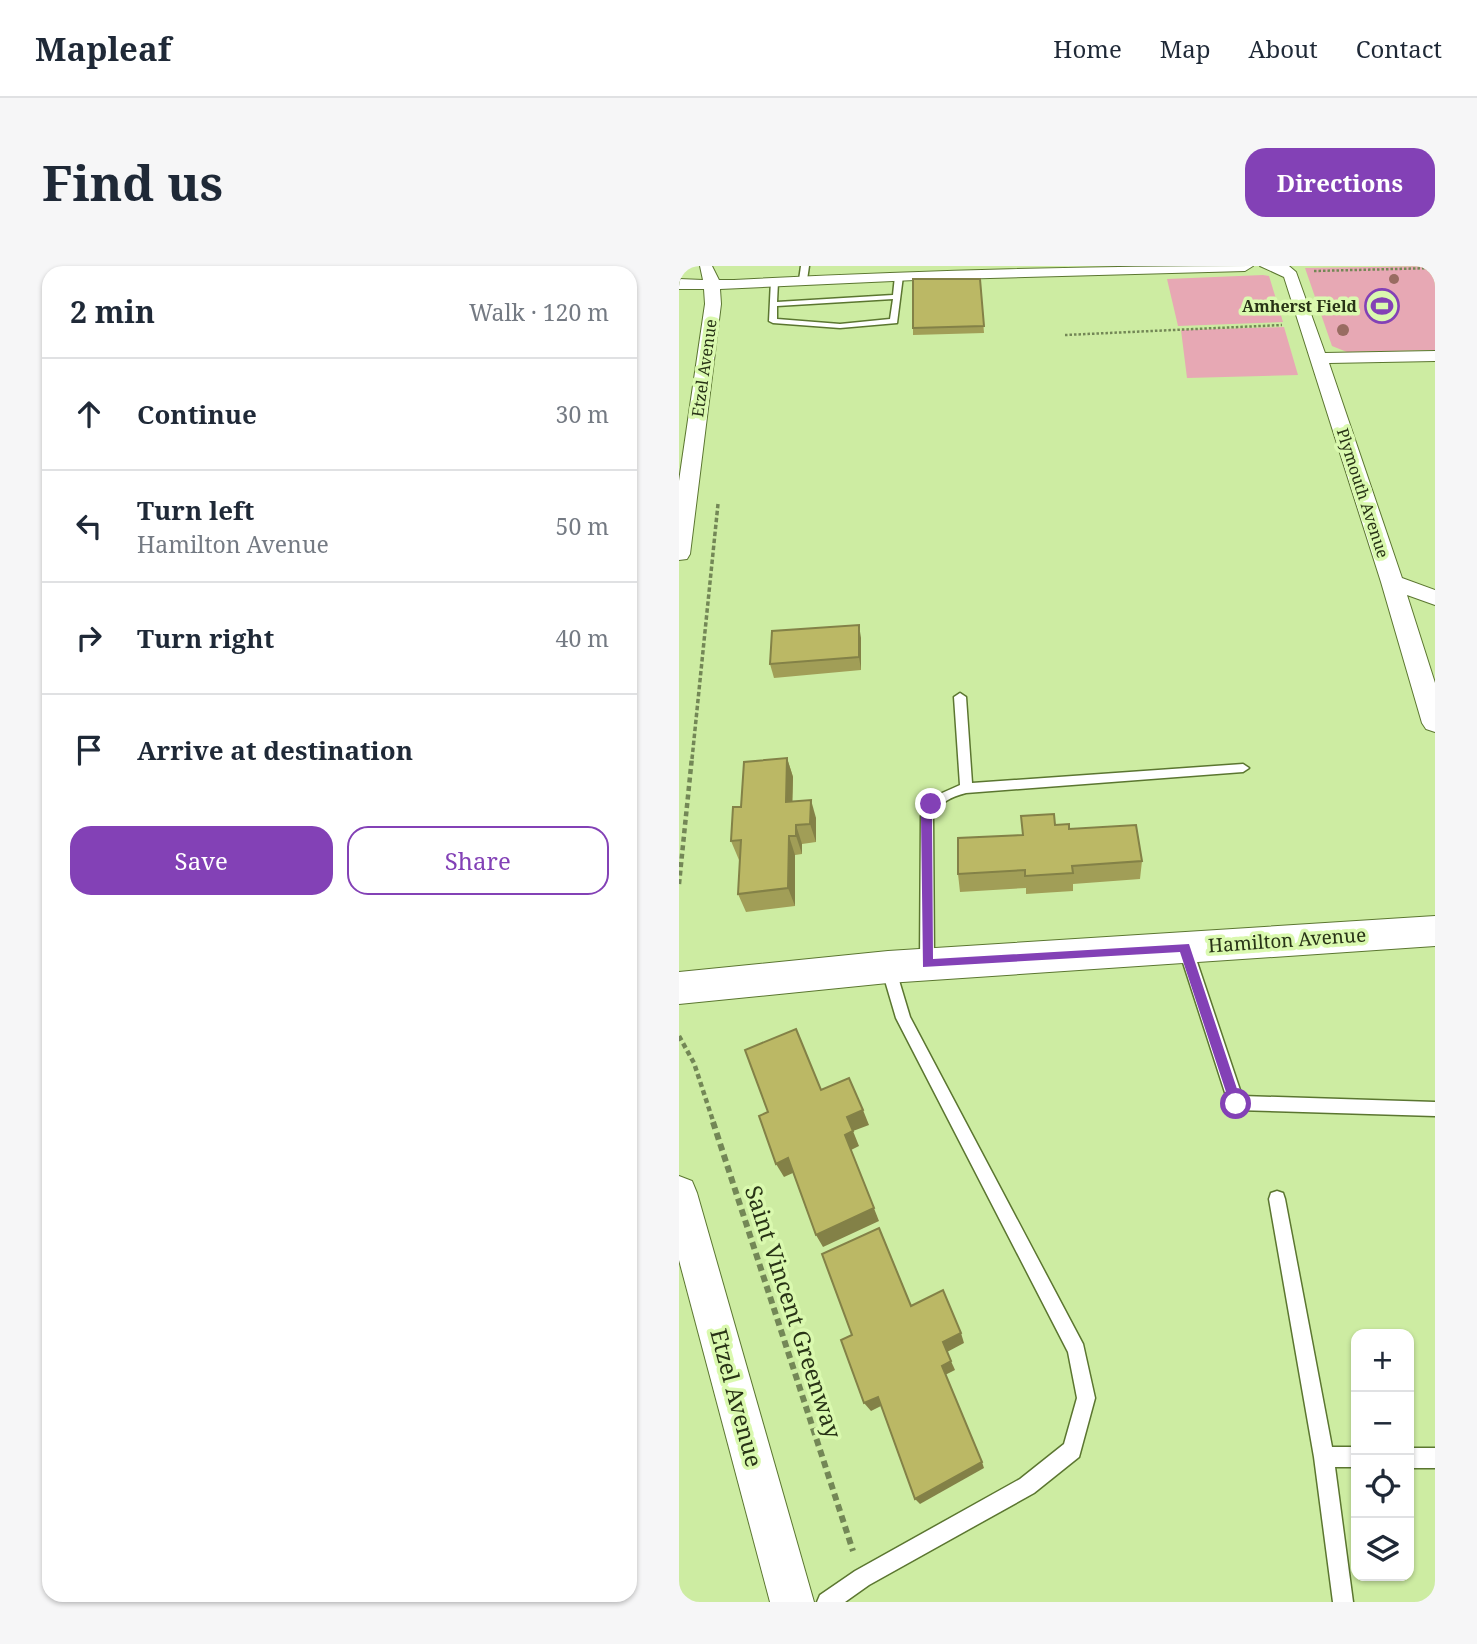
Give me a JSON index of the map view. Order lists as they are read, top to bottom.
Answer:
{
  "streets": {
    "street": ["Etzel Avenue", "Plymouth Avenue", "Hamilton Avenue"],
    "path": ["Saint Vincent Greenway"]
  },
  "places": {
    "sports": ["Amherst Field"]
  },
  "page": {
    "header": "Mapleaf",
    "nav": [
      "Home",
      "Map",
      "About",
      "Contact"
    ],
    "buttons": [
      "Directions",
      ["Save", "Share"]
    ],
    "title": "Find us",
    "heading": ["2 min", "Walk · 120 m"],
    "list": [
      ["Continue", "30 m"],
      ["Turn left", "Hamilton Avenue", "50 m"],
      ["Turn right", "40 m"],
      "Arrive at destination"
    ],
    "map_buttons": ["+", "−"]
  }
}
